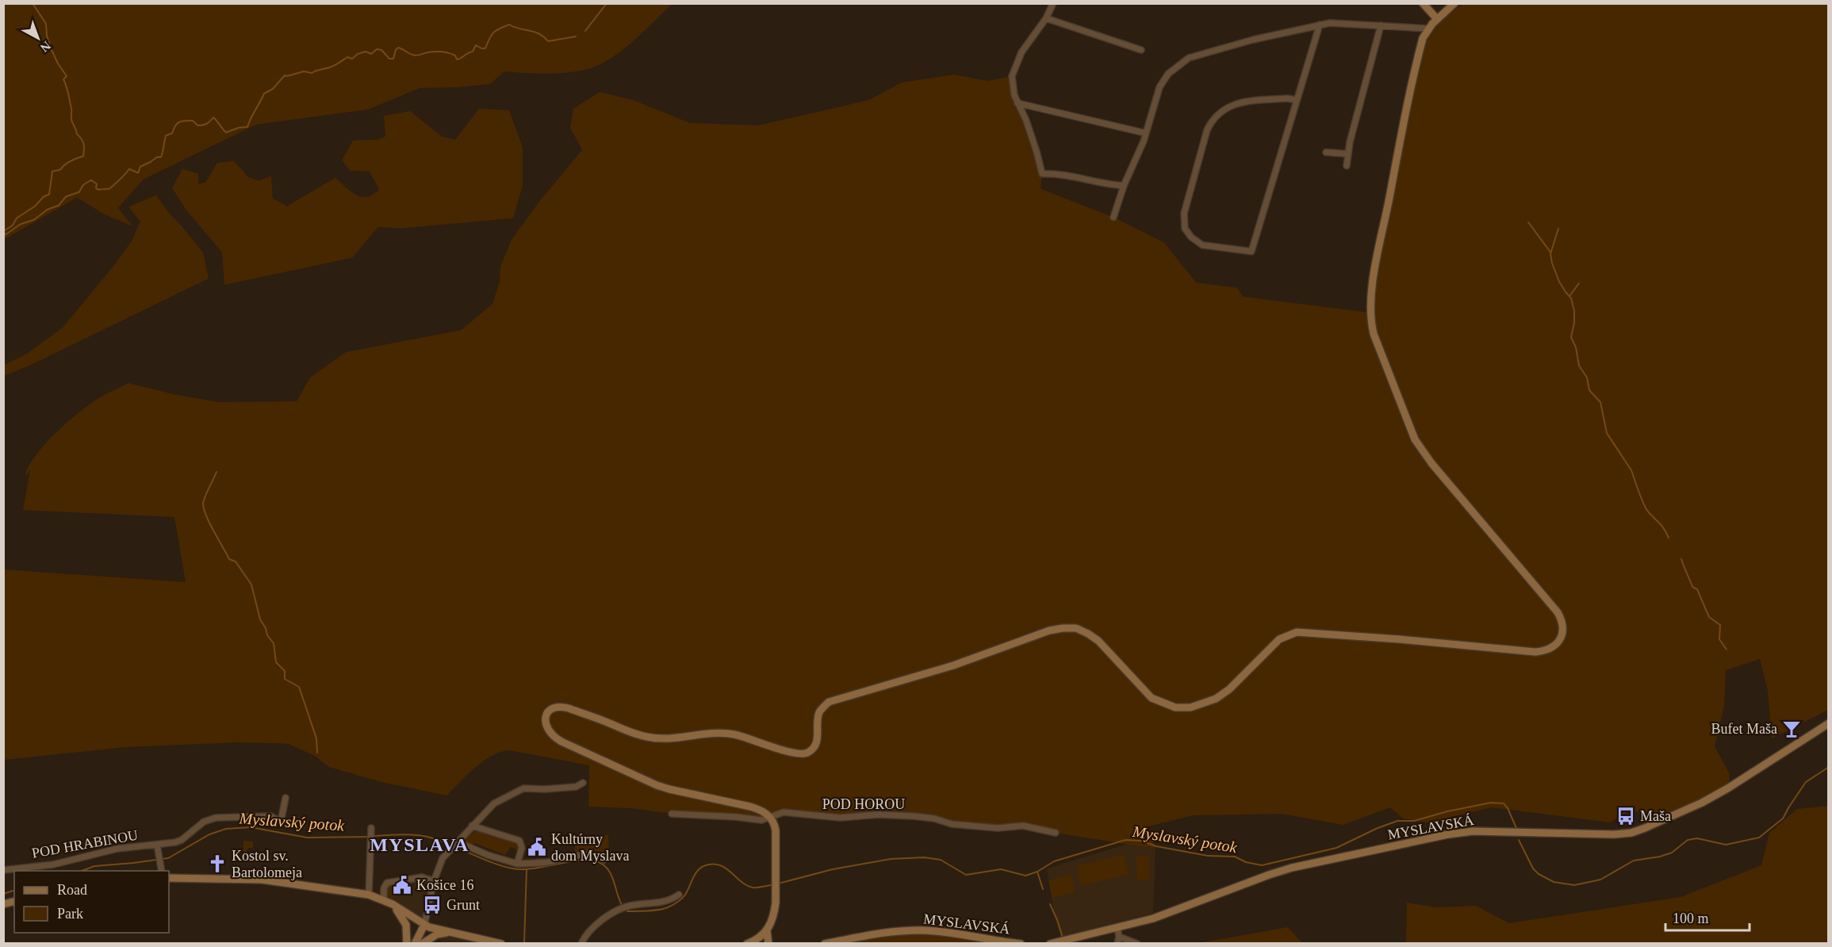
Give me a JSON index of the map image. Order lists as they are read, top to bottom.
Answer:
{
  "streets": {
    "street": ["POD HOROU", "MYSLAVSKÁ", "POD HRABINOU"]
  },
  "districts": ["MYSLAVA"],
  "water": ["Myslavský potok"],
  "places": {
    "bar": ["Bufet Maša"],
    "bus stop": ["Maša", "Grunt"],
    "public building": ["Kultúrny dom Myslava", "Košice 16"],
    "church": ["Kostol sv. Bartolomeja"]
  },
  "legend": ["Road", "Park"],
  "scale_bar": "100 m",
  "north": "bottom right"
}
